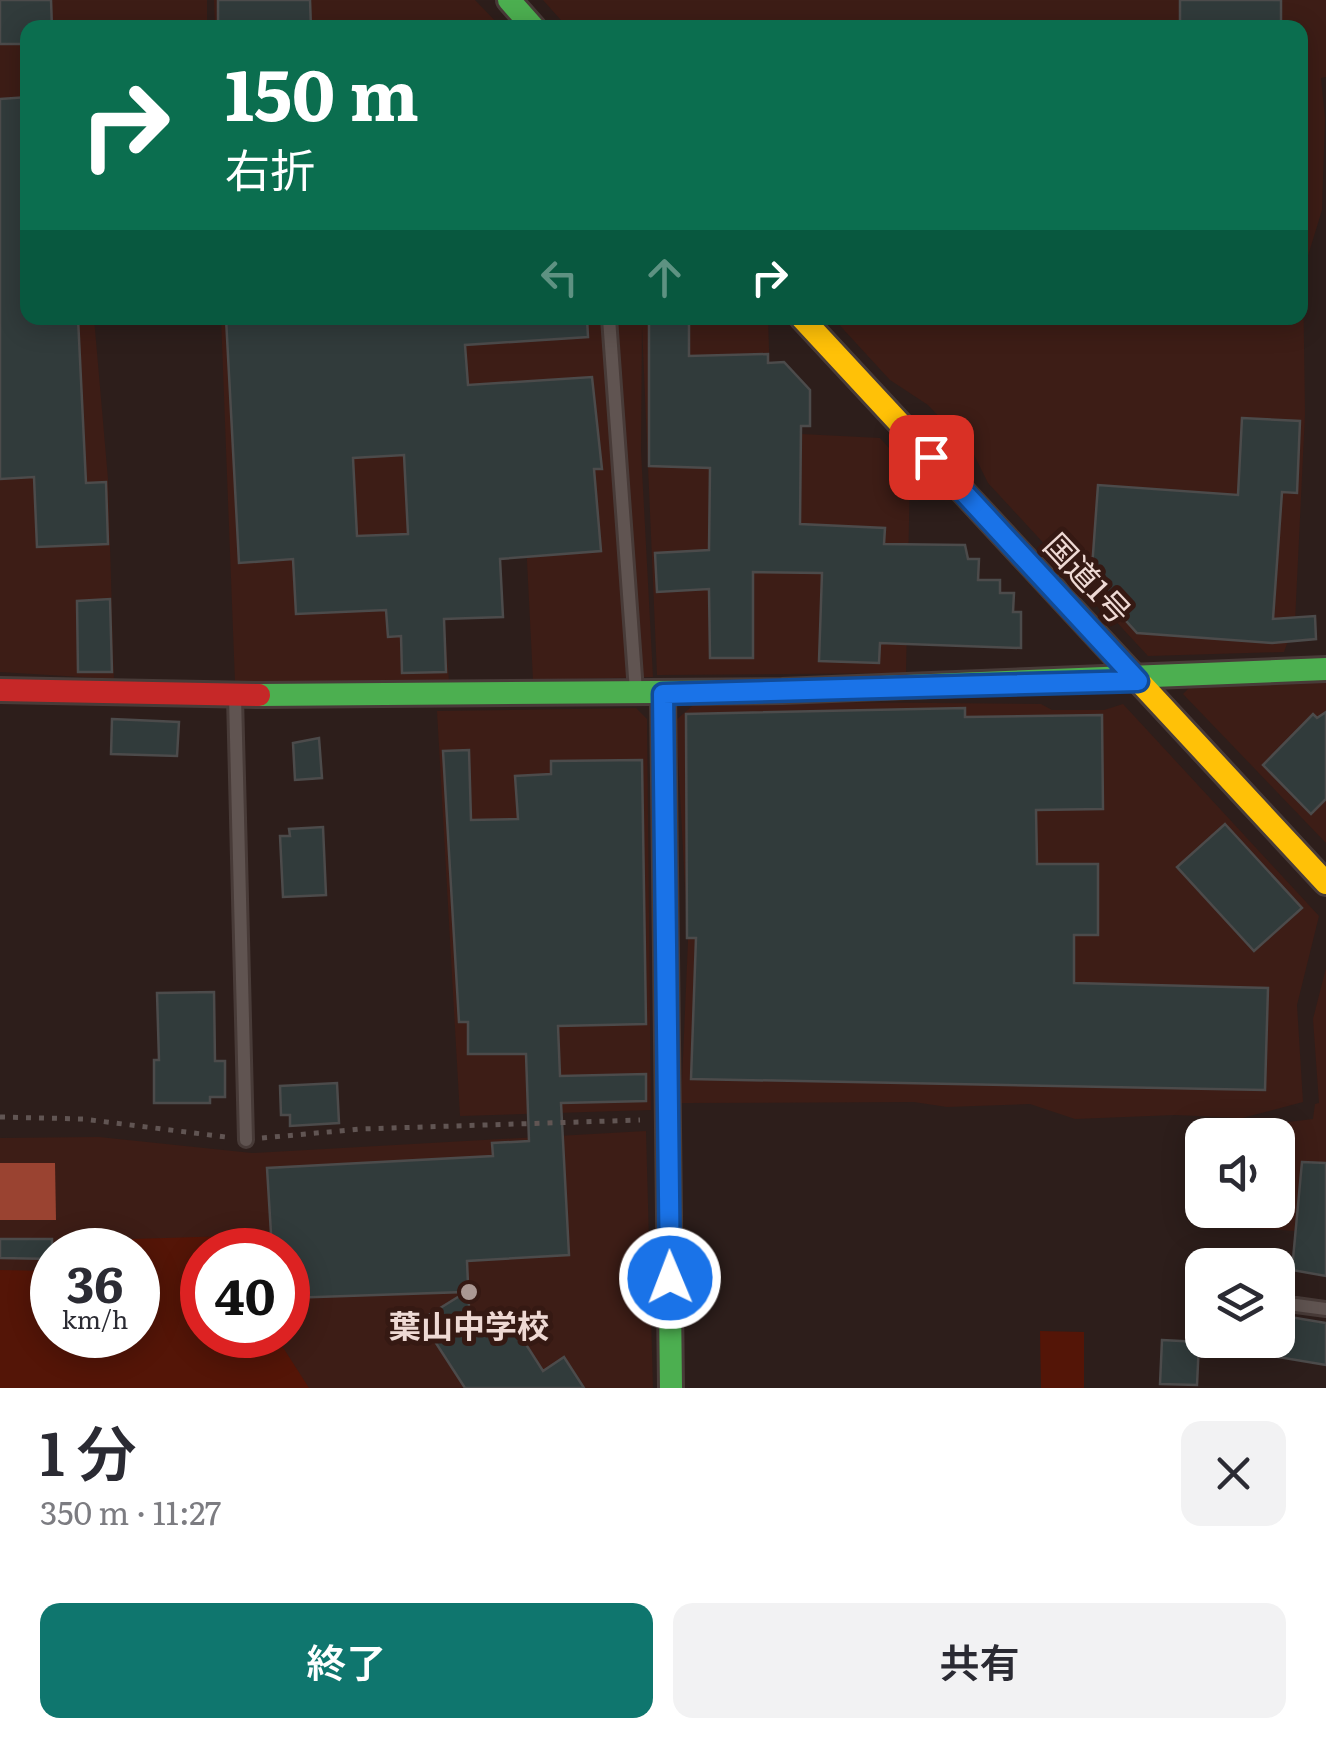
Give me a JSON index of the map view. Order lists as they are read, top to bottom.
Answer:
{
  "streets": {
    "main road": ["国道1号"]
  },
  "places": ["葉山中学校"],
  "page": {
    "turn": ["150 m", "右折"],
    "speed": "36 km/h",
    "limit": "40",
    "heading": ["1 分", "350 m · 11:27"],
    "buttons": ["終了", "共有"]
  }
}
